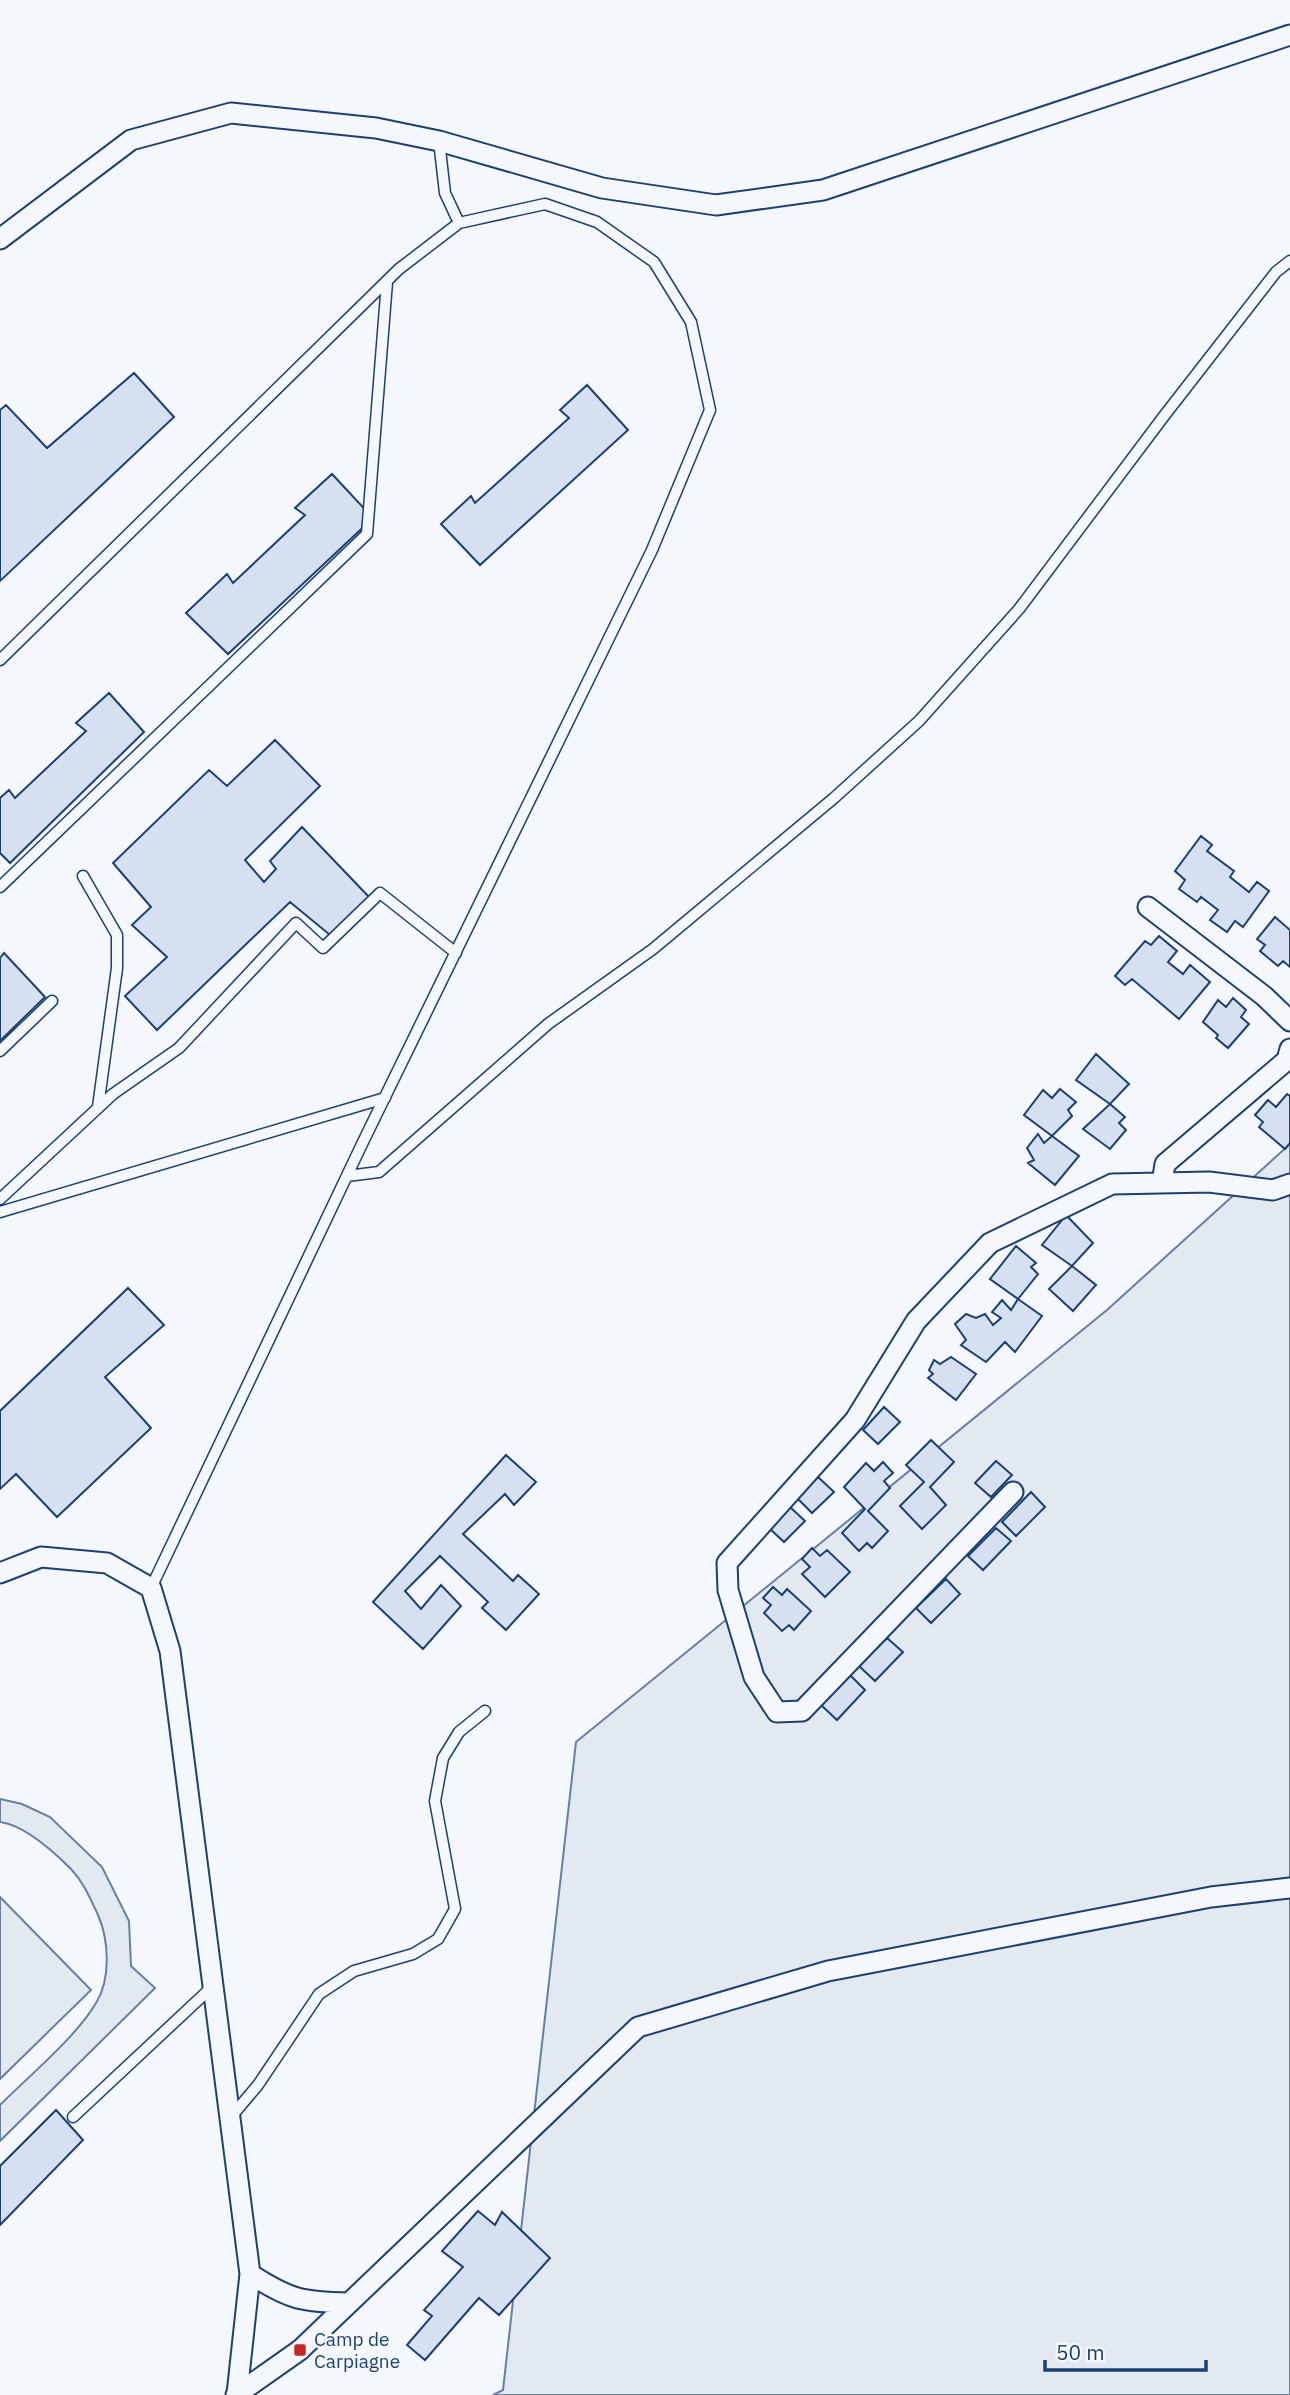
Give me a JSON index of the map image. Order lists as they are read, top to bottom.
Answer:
{
  "places": {
    "transit": ["Camp de Carpiagne"]
  },
  "scale_bar": "50 m"
}
